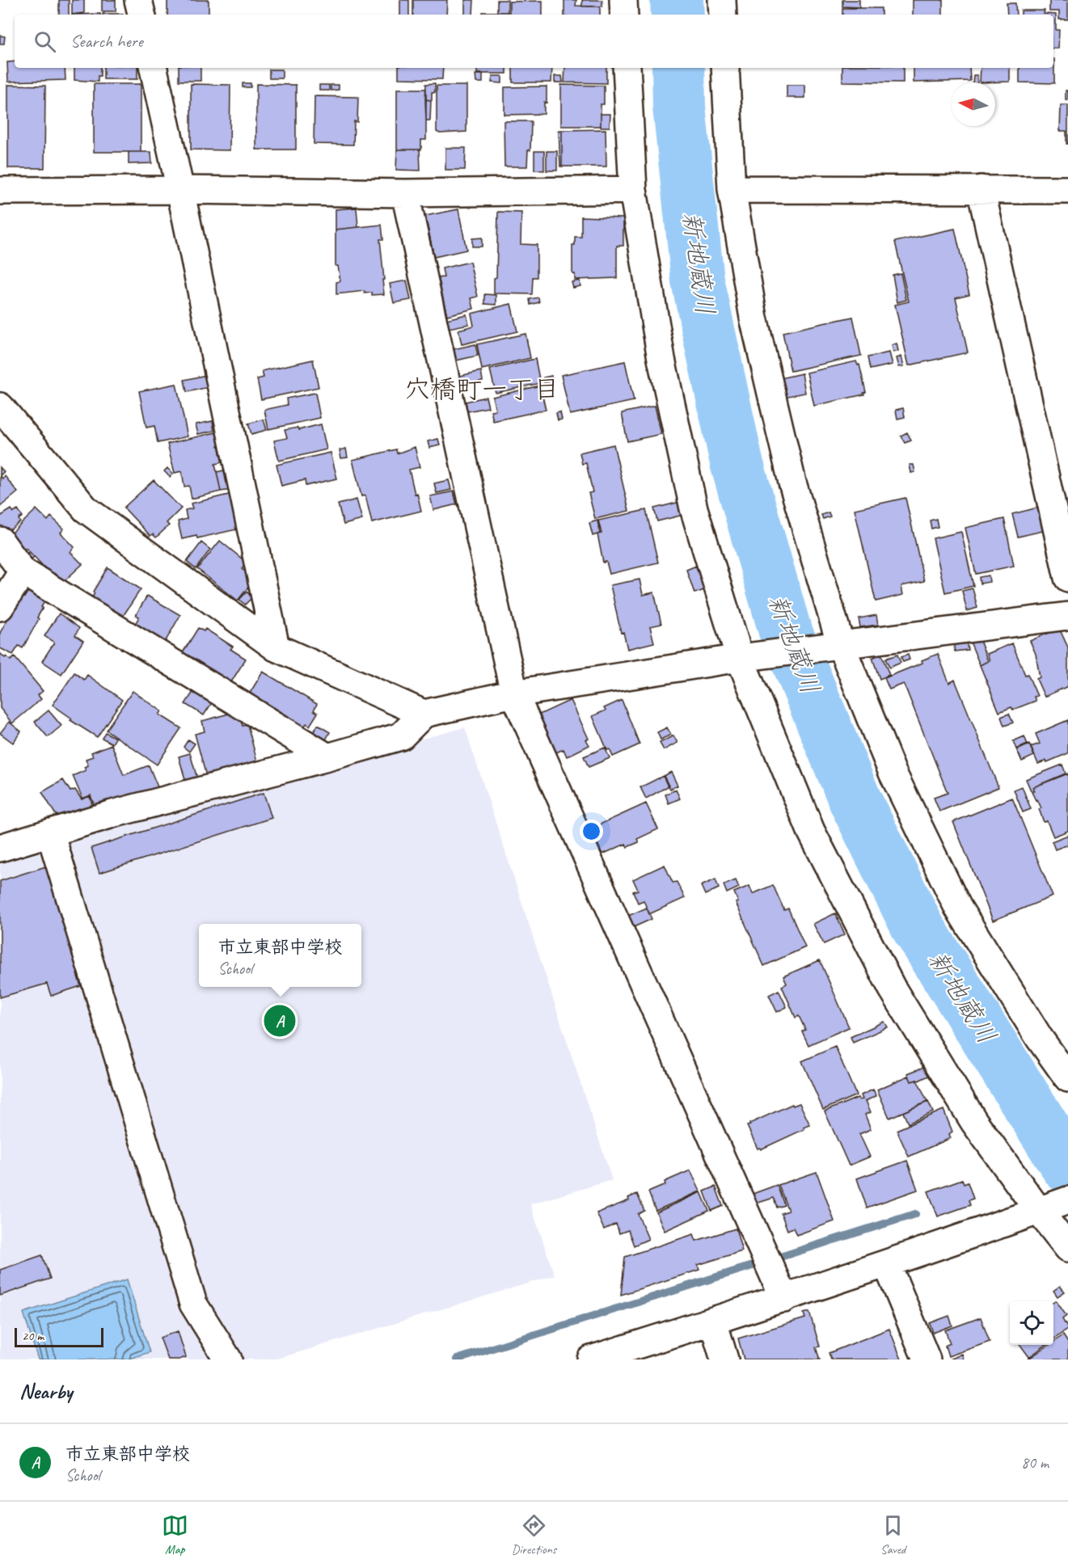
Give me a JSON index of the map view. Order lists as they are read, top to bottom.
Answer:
{
  "districts": ["穴橋町一丁目"],
  "water": ["新地蔵川"],
  "scale_bar": "20 m",
  "north": "left",
  "page": {
    "search": "Search here",
    "popup": ["市立東部中学校", "School"],
    "pins": "A",
    "scale": "20 m",
    "heading": "Nearby",
    "list": [
      {
        "mark": "A",
        "name": "市立東部中学校",
        "note": "School",
        "value": "80 m"
      }
    ],
    "nav": ["Map", "Directions", "Saved"]
  }
}
